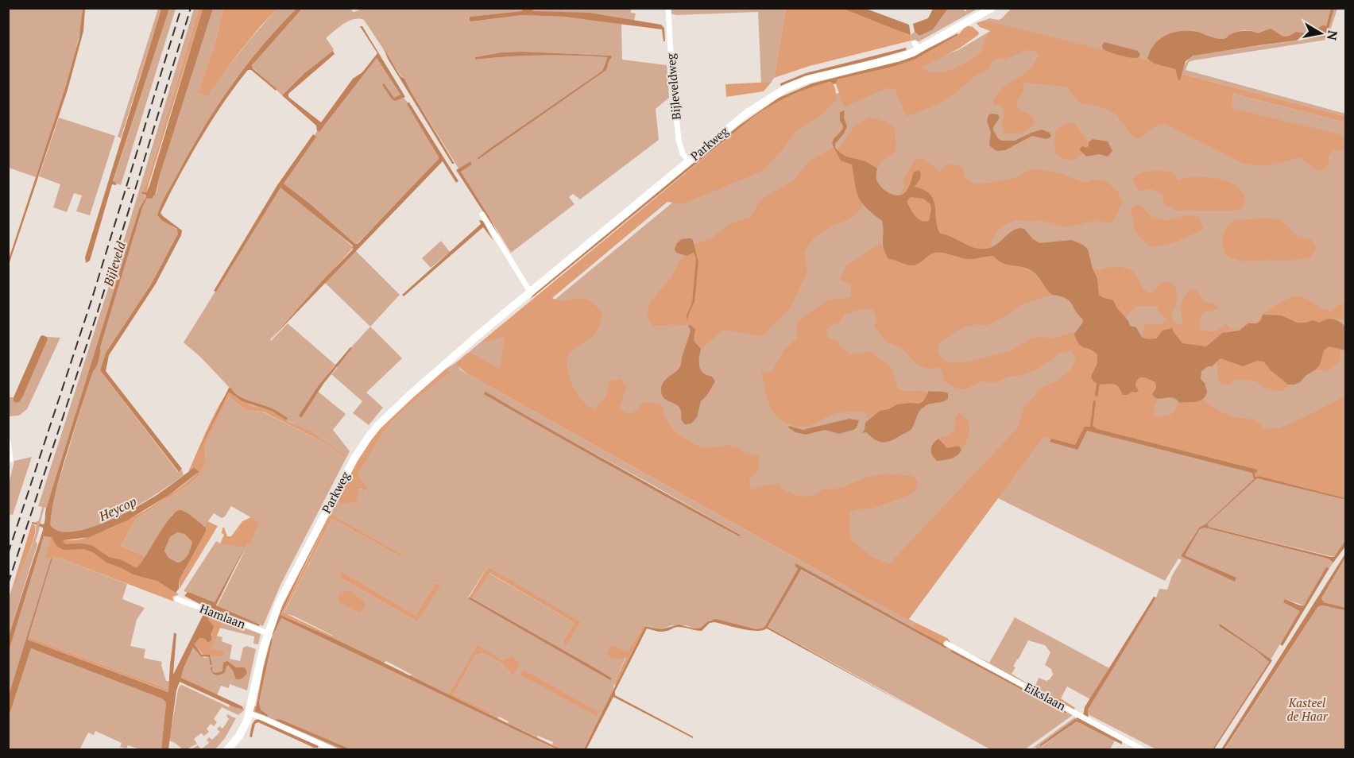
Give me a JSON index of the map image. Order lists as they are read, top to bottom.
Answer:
{
  "streets": {
    "street": [
      "Bijleveldweg",
      "Parkweg",
      "Hamlaan",
      "Eikslaan"
    ]
  },
  "crossings": [
    ["Bijleveldweg", "Parkweg"],
    ["Parkweg", "Hamlaan"]
  ],
  "water": ["Bijleveld", "Heycop"],
  "parks": ["Kasteel de Haar"],
  "north": "right"
}
